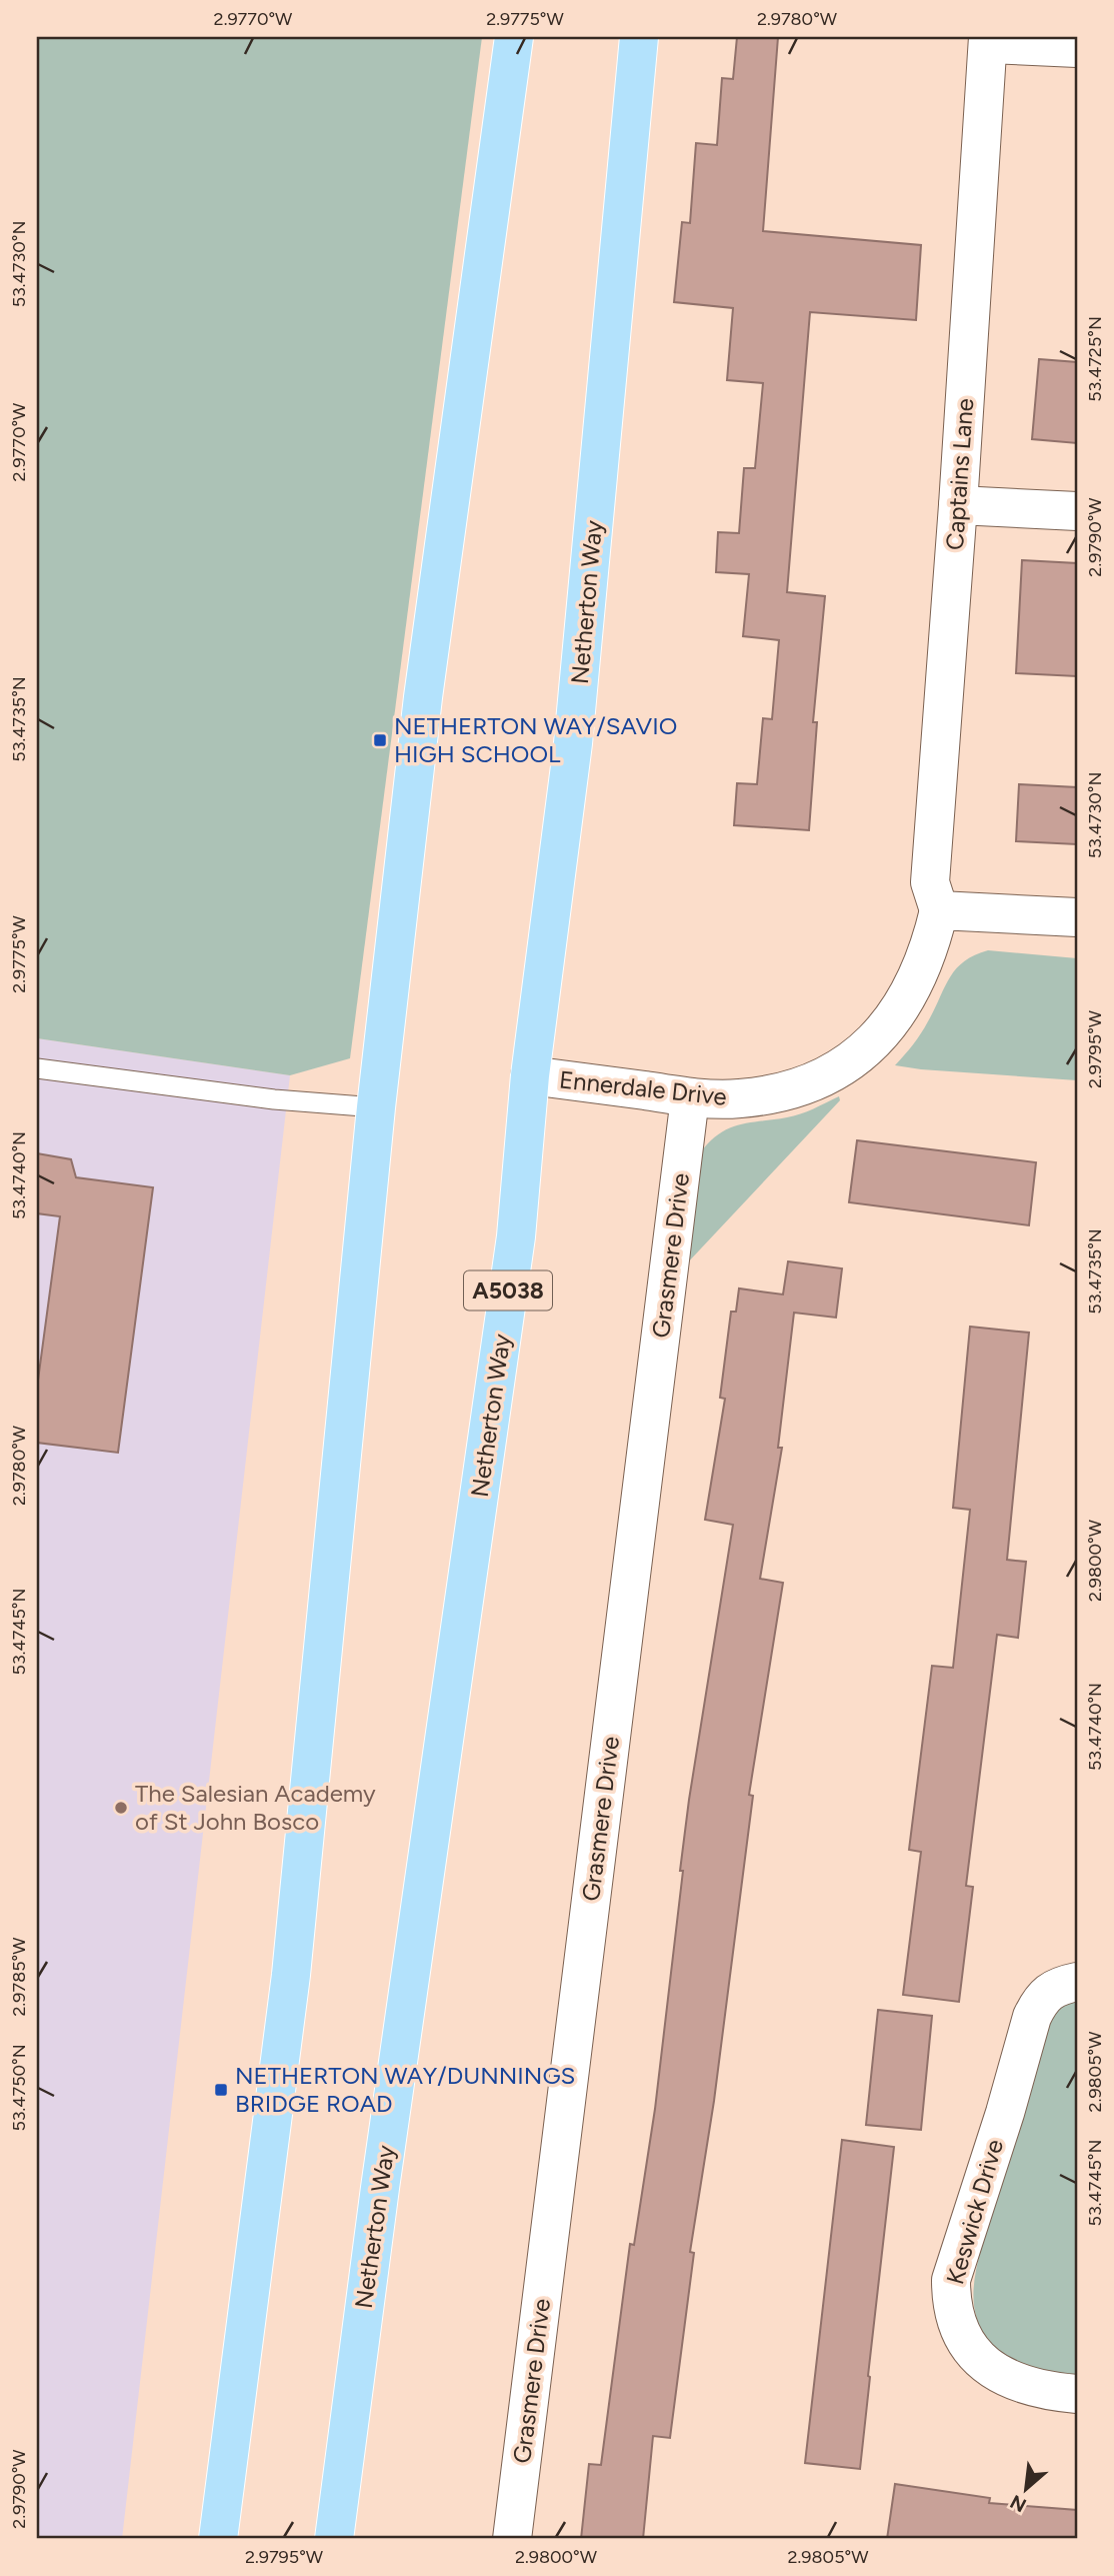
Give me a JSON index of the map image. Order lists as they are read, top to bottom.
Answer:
{
  "streets": {
    "main road": ["Netherton Way", "A5038"],
    "street": [
      "Captains Lane",
      "Ennerdale Drive",
      "Grasmere Drive",
      "Keswick Drive"
    ]
  },
  "crossings": [
    ["Captains Lane", "Ennerdale Drive"],
    ["Netherton Way", "Ennerdale Drive"],
    ["Ennerdale Drive", "Grasmere Drive"]
  ],
  "places": {
    "transit": ["NETHERTON WAY/SAVIO HIGH SCHOOL", "NETHERTON WAY/DUNNINGS BRIDGE ROAD"],
    "other": ["The Salesian Academy of St John Bosco"]
  },
  "north": "bottom left",
  "coordinates": [
    "2.9770°W",
    "2.9775°W",
    "2.9780°W",
    "53.4730°N",
    "53.4725°N",
    "2.9790°W",
    "53.4735°N",
    "2.9795°W",
    "53.4740°N",
    "2.9800°W",
    "53.4745°N",
    "2.9785°W",
    "2.9805°W",
    "53.4750°N"
  ]
}
